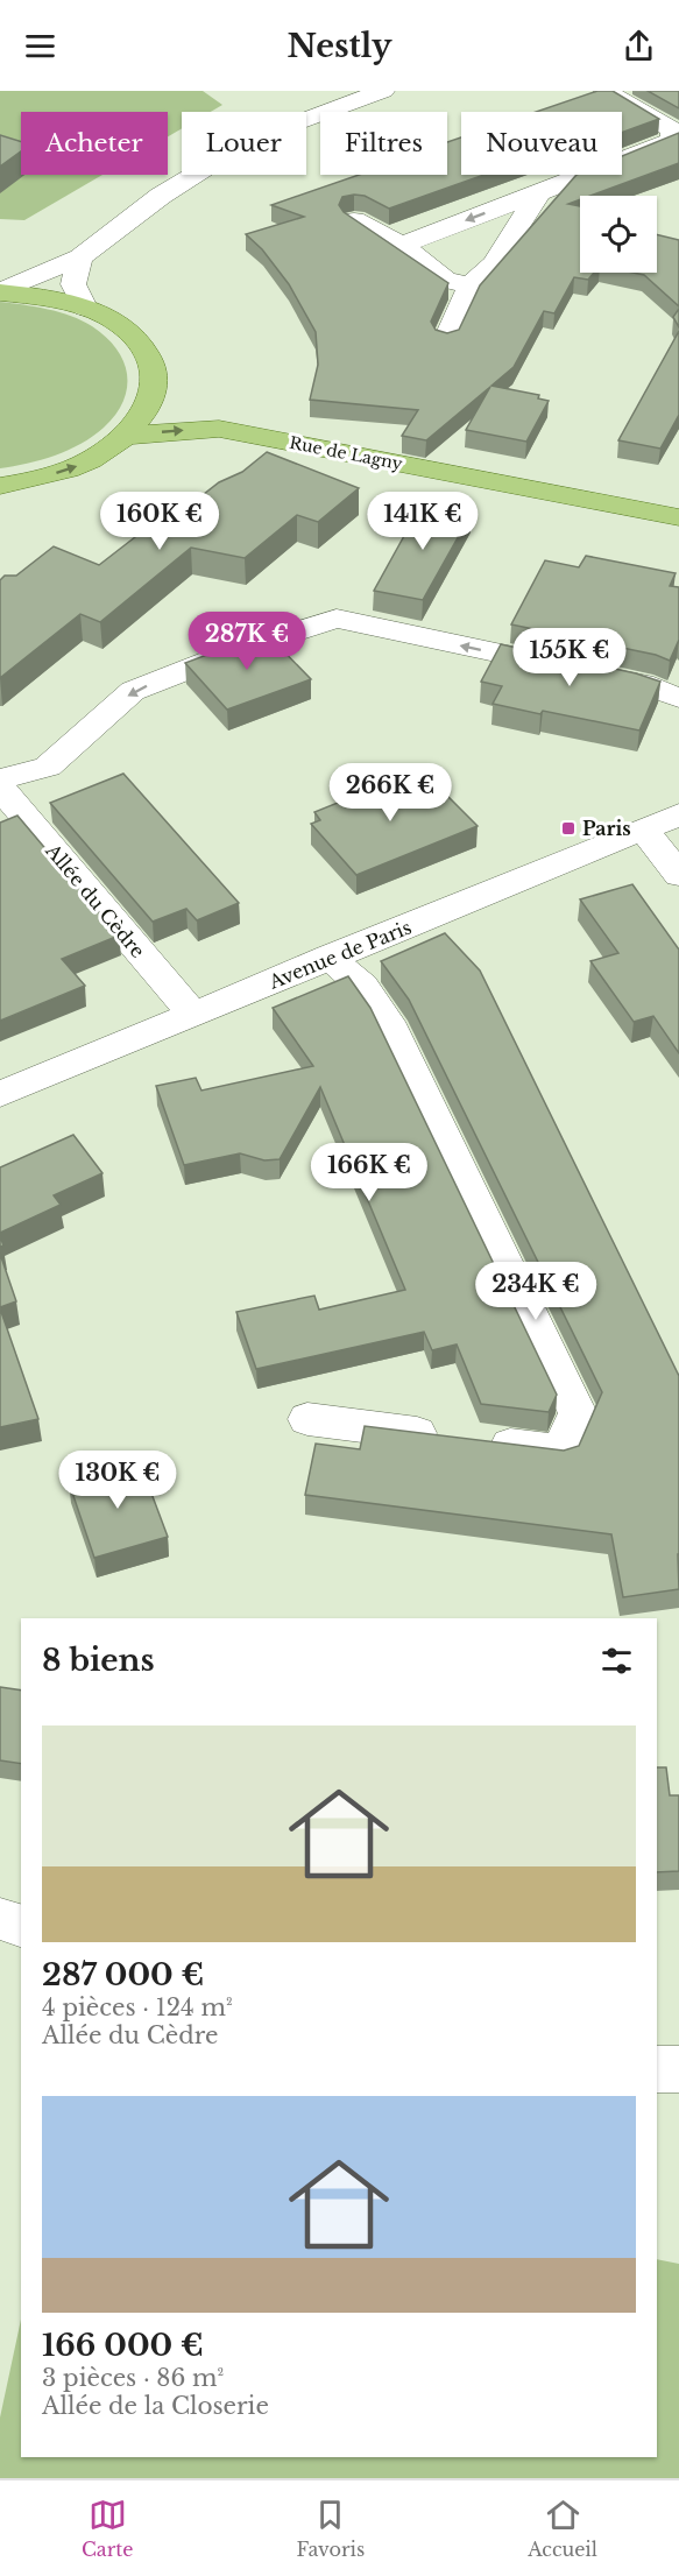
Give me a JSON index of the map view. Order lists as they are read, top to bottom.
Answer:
{
  "streets": {
    "main road": ["Rue de Lagny"],
    "street": ["Allée du Cèdre", "Avenue de Paris"]
  },
  "crossings": [
    ["Allée du Cèdre", "Avenue de Paris"]
  ],
  "places": {
    "transit": ["Paris"]
  },
  "page": {
    "header": "Nestly",
    "chip": [
      "Acheter",
      "Louer",
      "Filtres",
      "Nouveau"
    ],
    "price": [
      "160K €",
      "141K €",
      "287K €",
      "155K €",
      "266K €",
      "166K €",
      "234K €",
      "130K €"
    ],
    "heading": "8 biens",
    "list": [
      {
        "name": "287 000 €",
        "note": "4 pièces · 124 m² · Allée du Cèdre"
      },
      {
        "name": "166 000 €",
        "note": "3 pièces · 86 m² · Allée de la Closerie"
      }
    ],
    "tabs": ["Carte", "Favoris", "Accueil"]
  }
}
